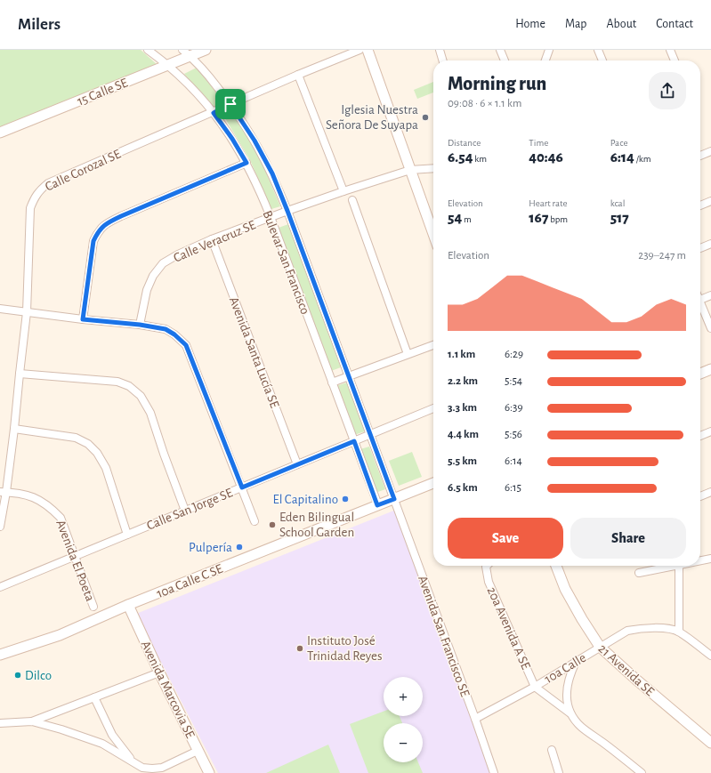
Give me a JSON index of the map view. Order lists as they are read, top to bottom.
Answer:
{
  "streets": {
    "street": [
      "15 Calle SE",
      "Calle Corozal SE",
      "Calle Veracruz SE",
      "Bulevar San Francisco",
      "Avenida Santa Lucía SE",
      "Calle San Jorge SE",
      "Avenida El Poeta",
      "10a Calle C SE",
      "20a Avenida A SE",
      "Avenida San Francisco SE",
      "10a Calle",
      "21 Avenida SE",
      "Avenida Marcovia SE"
    ]
  },
  "crossings": [
    ["15 Calle SE", "Bulevar San Francisco"],
    ["Calle Corozal SE", "Bulevar San Francisco"],
    ["Calle Corozal SE", "Avenida El Poeta"],
    ["Calle Veracruz SE", "Bulevar San Francisco"],
    ["Calle Veracruz SE", "Avenida Santa Lucía SE"],
    ["Bulevar San Francisco", "Calle San Jorge SE"],
    ["Bulevar San Francisco", "10a Calle C SE"],
    ["Bulevar San Francisco", "Avenida San Francisco SE"],
    ["Avenida Santa Lucía SE", "Calle San Jorge SE"],
    ["Calle San Jorge SE", "Avenida El Poeta"],
    ["10a Calle C SE", "Avenida San Francisco SE"],
    ["10a Calle C SE", "Avenida Marcovia SE"],
    ["20a Avenida A SE", "10a Calle"],
    ["Avenida San Francisco SE", "10a Calle"],
    ["10a Calle", "21 Avenida SE"]
  ],
  "places": [
    "Iglesia Nuestra Señora De Suyapa",
    "El Capitalino",
    "Eden Bilingual School Garden",
    "Pulpería",
    "Instituto José Trinidad Reyes",
    "Dilco"
  ],
  "page": {
    "header": "Milers",
    "nav": [
      "Home",
      "Map",
      "About",
      "Contact"
    ],
    "heading": ["Morning run", "09:08 · 6 × 1.1 km"],
    "stats": [
      ["Distance", "6.54 km"],
      ["Time", "40:46"],
      ["Pace", "6:14 /km"],
      ["Elevation", "54 m"],
      ["Heart rate", "167 bpm"],
      ["kcal", "517"]
    ],
    "chart": ["Elevation", "239–247 m"],
    "list": [
      {
        "name": "1.1 km",
        "note": "6:29"
      },
      {
        "name": "2.2 km",
        "note": "5:54"
      },
      {
        "name": "3.3 km",
        "note": "6:39"
      },
      {
        "name": "4.4 km",
        "note": "5:56"
      },
      {
        "name": "5.5 km",
        "note": "6:14"
      },
      {
        "name": "6.5 km",
        "note": "6:15"
      }
    ],
    "buttons": ["Save", "Share"],
    "map_buttons": ["+", "−"]
  }
}
